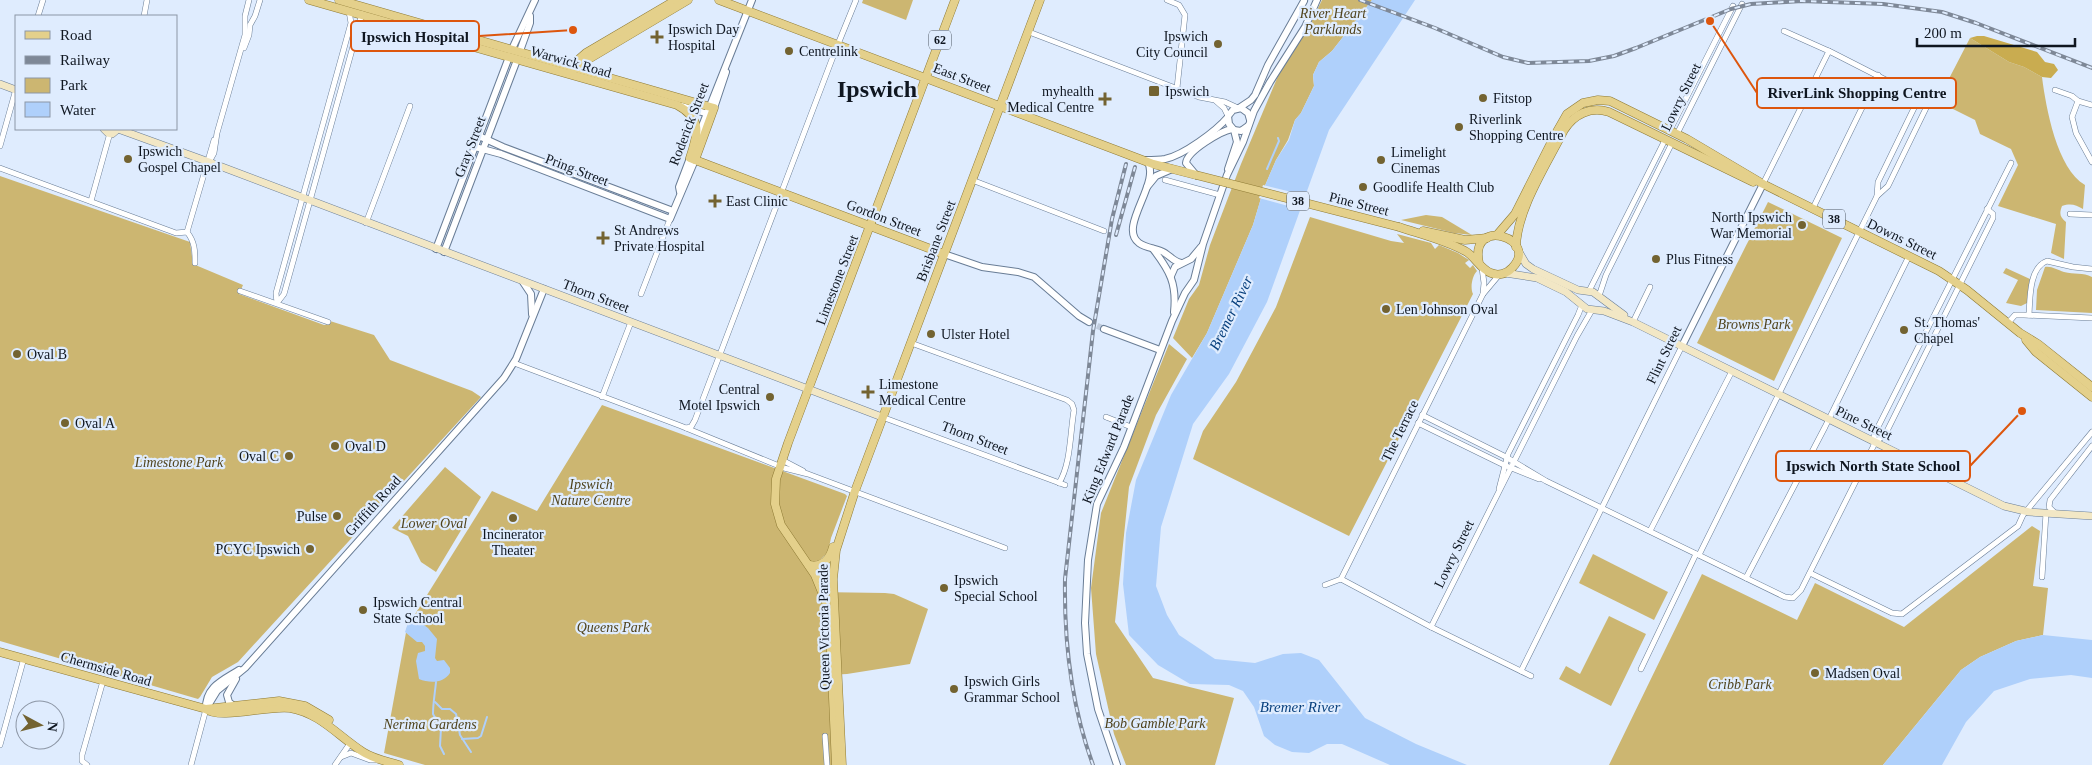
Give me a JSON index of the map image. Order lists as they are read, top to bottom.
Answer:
{
  "streets": {
    "main road": [
      "62",
      "Warwick Road",
      "East Street",
      "Lowry Street",
      "Roderick Street",
      "Gray Street",
      "38",
      "Pine Street",
      "Gordon Street",
      "Downs Street",
      "Brisbane Street",
      "Limestone Street",
      "Thorn Street",
      "Queen Victoria Parade",
      "Chermside Road"
    ],
    "street": [
      "Pring Street",
      "Flint Street",
      "The Terrace",
      "King Edward Parade",
      "Griffith Road"
    ]
  },
  "crossings": [
    ["Warwick Road", "Roderick Street"],
    ["Warwick Road", "Gray Street"],
    ["East Street", "Roderick Street"],
    ["East Street", "Pine Street"],
    ["East Street", "Brisbane Street"],
    ["East Street", "Limestone Street"],
    ["Lowry Street", "Pine Street"],
    ["Lowry Street", "Downs Street"],
    ["Roderick Street", "Pring Street"],
    ["Roderick Street", "Gordon Street"],
    ["Gray Street", "Pring Street"],
    ["Gray Street", "Thorn Street"],
    ["38", "Pine Street"],
    ["38", "The Terrace"],
    ["Pine Street", "Flint Street"],
    ["Pine Street", "The Terrace"],
    ["Gordon Street", "Brisbane Street"],
    ["Gordon Street", "Limestone Street"],
    ["Downs Street", "Flint Street"],
    ["Brisbane Street", "Thorn Street"],
    ["Brisbane Street", "Queen Victoria Parade"],
    ["Limestone Street", "Thorn Street"],
    ["Limestone Street", "Queen Victoria Parade"],
    ["Thorn Street", "Griffith Road"],
    ["Griffith Road", "Chermside Road"]
  ],
  "districts": ["Ipswich"],
  "water": ["Bremer River"],
  "parks": [
    "River Heart Parklands",
    "Browns Park",
    "Limestone Park",
    "Ipswich Nature Centre",
    "Lower Oval",
    "Queens Park",
    "Cribb Park",
    "Bob Gamble Park",
    "Nerima Gardens"
  ],
  "places": {
    "other": [
      "RiverLink Shopping Centre",
      "Ipswich Hospital",
      "Ipswich City Council",
      "Centrelink",
      "Fitstop",
      "Riverlink Shopping Centre",
      "Ipswich Gospel Chapel",
      "Limelight Cinemas",
      "Goodlife Health Club",
      "North Ipswich War Memorial",
      "Plus Fitness",
      "Len Johnson Oval",
      "St. Thomas' Chapel",
      "Ulster Hotel",
      "Oval B",
      "Central Motel Ipswich",
      "Ipswich North State School",
      "Oval A",
      "Oval D",
      "Oval C",
      "Pulse",
      "Incinerator Theater",
      "PCYC Ipswich",
      "Ipswich Special School",
      "Ipswich Central State School",
      "Madsen Oval",
      "Ipswich Girls Grammar School"
    ],
    "health": [
      "Ipswich Day Hospital",
      "myhealth Medical Centre",
      "East Clinic",
      "St Andrews Private Hospital",
      "Limestone Medical Centre"
    ],
    "transit": ["Ipswich"]
  },
  "legend": [
    "Road",
    "Railway",
    "Park",
    "Water"
  ],
  "scale_bar": "200 m",
  "north": "right"
}
